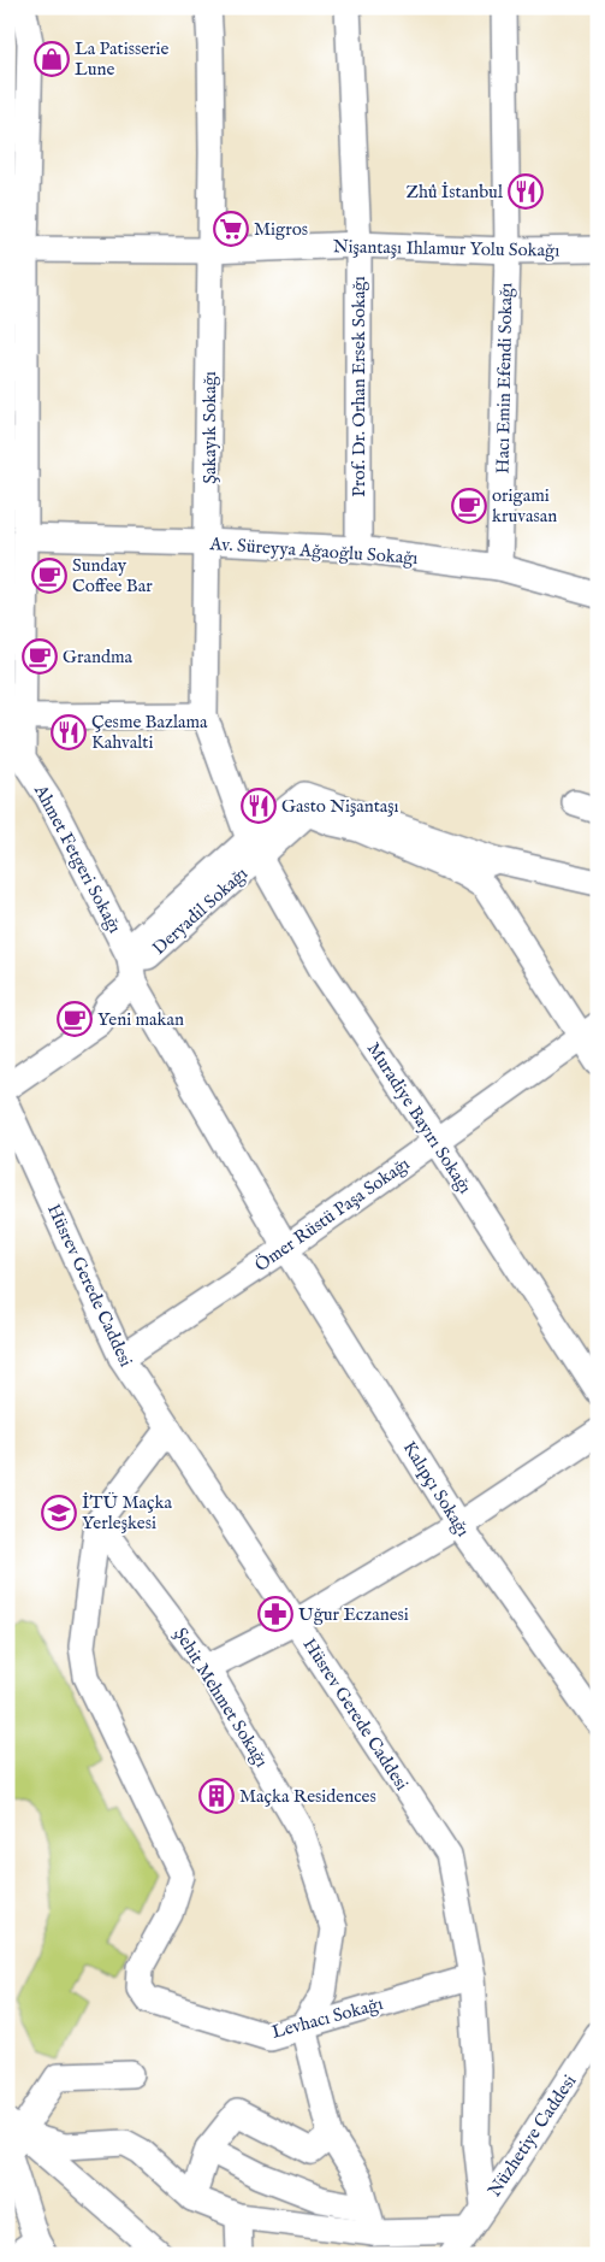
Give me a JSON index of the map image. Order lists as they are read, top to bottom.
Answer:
{
  "streets": {
    "street": [
      "Nişantaşı Ihlamur Yolu Sokağı",
      "Hacı Emin Efendi Sokağı",
      "Prof. Dr. Orhan Ersek Sokağı",
      "Şakayık Sokağı",
      "Av. Süreyya Ağaoğlu Sokağı",
      "Ahmet Fetgeri Sokağı",
      "Deryadil Sokağı",
      "Muradiye Bayırı Sokağı",
      "Ömer Rüstü Paşa Sokağı",
      "Hüsrev Gerede Caddesi",
      "Kalıpçı Sokağı",
      "Şehit Mehmet Sokağı",
      "Levhacı Sokağı",
      "Nüzhetiye Caddesi"
    ]
  },
  "crossings": [
    ["Nişantaşı Ihlamur Yolu Sokağı", "Hacı Emin Efendi Sokağı"],
    ["Nişantaşı Ihlamur Yolu Sokağı", "Prof. Dr. Orhan Ersek Sokağı"],
    ["Nişantaşı Ihlamur Yolu Sokağı", "Şakayık Sokağı"],
    ["Nişantaşı Ihlamur Yolu Sokağı", "Ahmet Fetgeri Sokağı"],
    ["Hacı Emin Efendi Sokağı", "Av. Süreyya Ağaoğlu Sokağı"],
    ["Prof. Dr. Orhan Ersek Sokağı", "Av. Süreyya Ağaoğlu Sokağı"],
    ["Şakayık Sokağı", "Av. Süreyya Ağaoğlu Sokağı"],
    ["Şakayık Sokağı", "Deryadil Sokağı"],
    ["Şakayık Sokağı", "Muradiye Bayırı Sokağı"],
    ["Av. Süreyya Ağaoğlu Sokağı", "Ahmet Fetgeri Sokağı"],
    ["Ahmet Fetgeri Sokağı", "Deryadil Sokağı"],
    ["Ahmet Fetgeri Sokağı", "Ömer Rüstü Paşa Sokağı"],
    ["Ahmet Fetgeri Sokağı", "Kalıpçı Sokağı"],
    ["Deryadil Sokağı", "Muradiye Bayırı Sokağı"],
    ["Deryadil Sokağı", "Ömer Rüstü Paşa Sokağı"],
    ["Muradiye Bayırı Sokağı", "Ömer Rüstü Paşa Sokağı"],
    ["Ömer Rüstü Paşa Sokağı", "Hüsrev Gerede Caddesi"],
    ["Ömer Rüstü Paşa Sokağı", "Kalıpçı Sokağı"],
    ["Hüsrev Gerede Caddesi", "Levhacı Sokağı"],
    ["Hüsrev Gerede Caddesi", "Nüzhetiye Caddesi"],
    ["Şehit Mehmet Sokağı", "Levhacı Sokağı"]
  ],
  "places": {
    "shop": ["La Patisserie Lune"],
    "restaurant": ["Zhû İstanbul", "Çesme Bazlama Kahvalti", "Gasto Nişantaşı"],
    "supermarket": ["Migros"],
    "cafe": [
      "origami kruvasan",
      "Sunday Coffee Bar",
      "Grandma",
      "Yeni makan"
    ],
    "school or university": ["İTÜ Maçka Yerleşkesi"],
    "pharmacy": ["Uğur Eczanesi"],
    "building": ["Maçka Residences"]
  }
}
